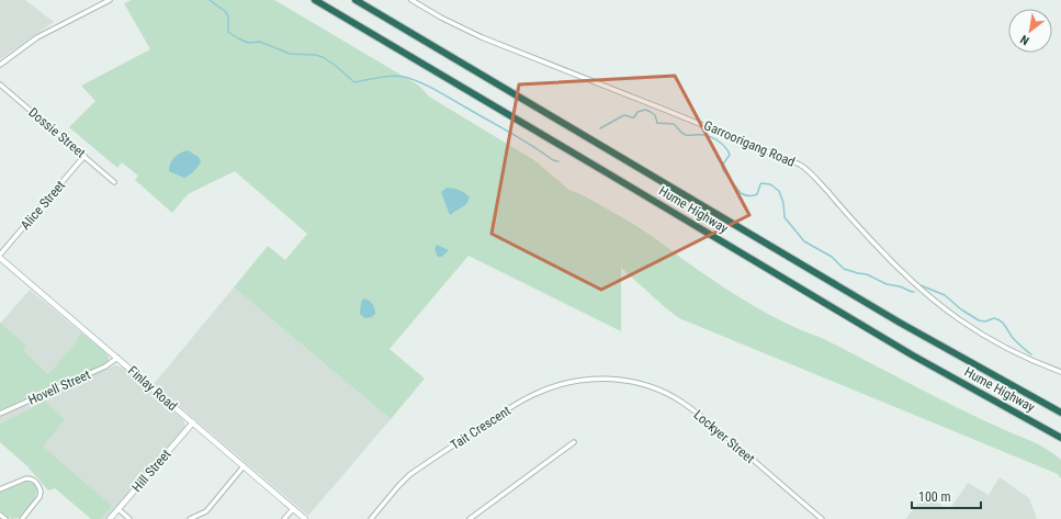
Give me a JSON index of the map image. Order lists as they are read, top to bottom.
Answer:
{
  "streets": {
    "highway": ["Hume Highway"],
    "street": [
      "Dossie Street",
      "Garroorigang Road",
      "Alice Street",
      "Hovell Street",
      "Finlay Road",
      "Tait Crescent",
      "Lockyer Street",
      "Hill Street"
    ]
  },
  "crossings": [
    ["Dossie Street", "Alice Street"],
    ["Hovell Street", "Finlay Road"],
    ["Finlay Road", "Hill Street"],
    ["Tait Crescent", "Lockyer Street"]
  ],
  "scale_bar": "100 m",
  "north": "bottom left"
}
